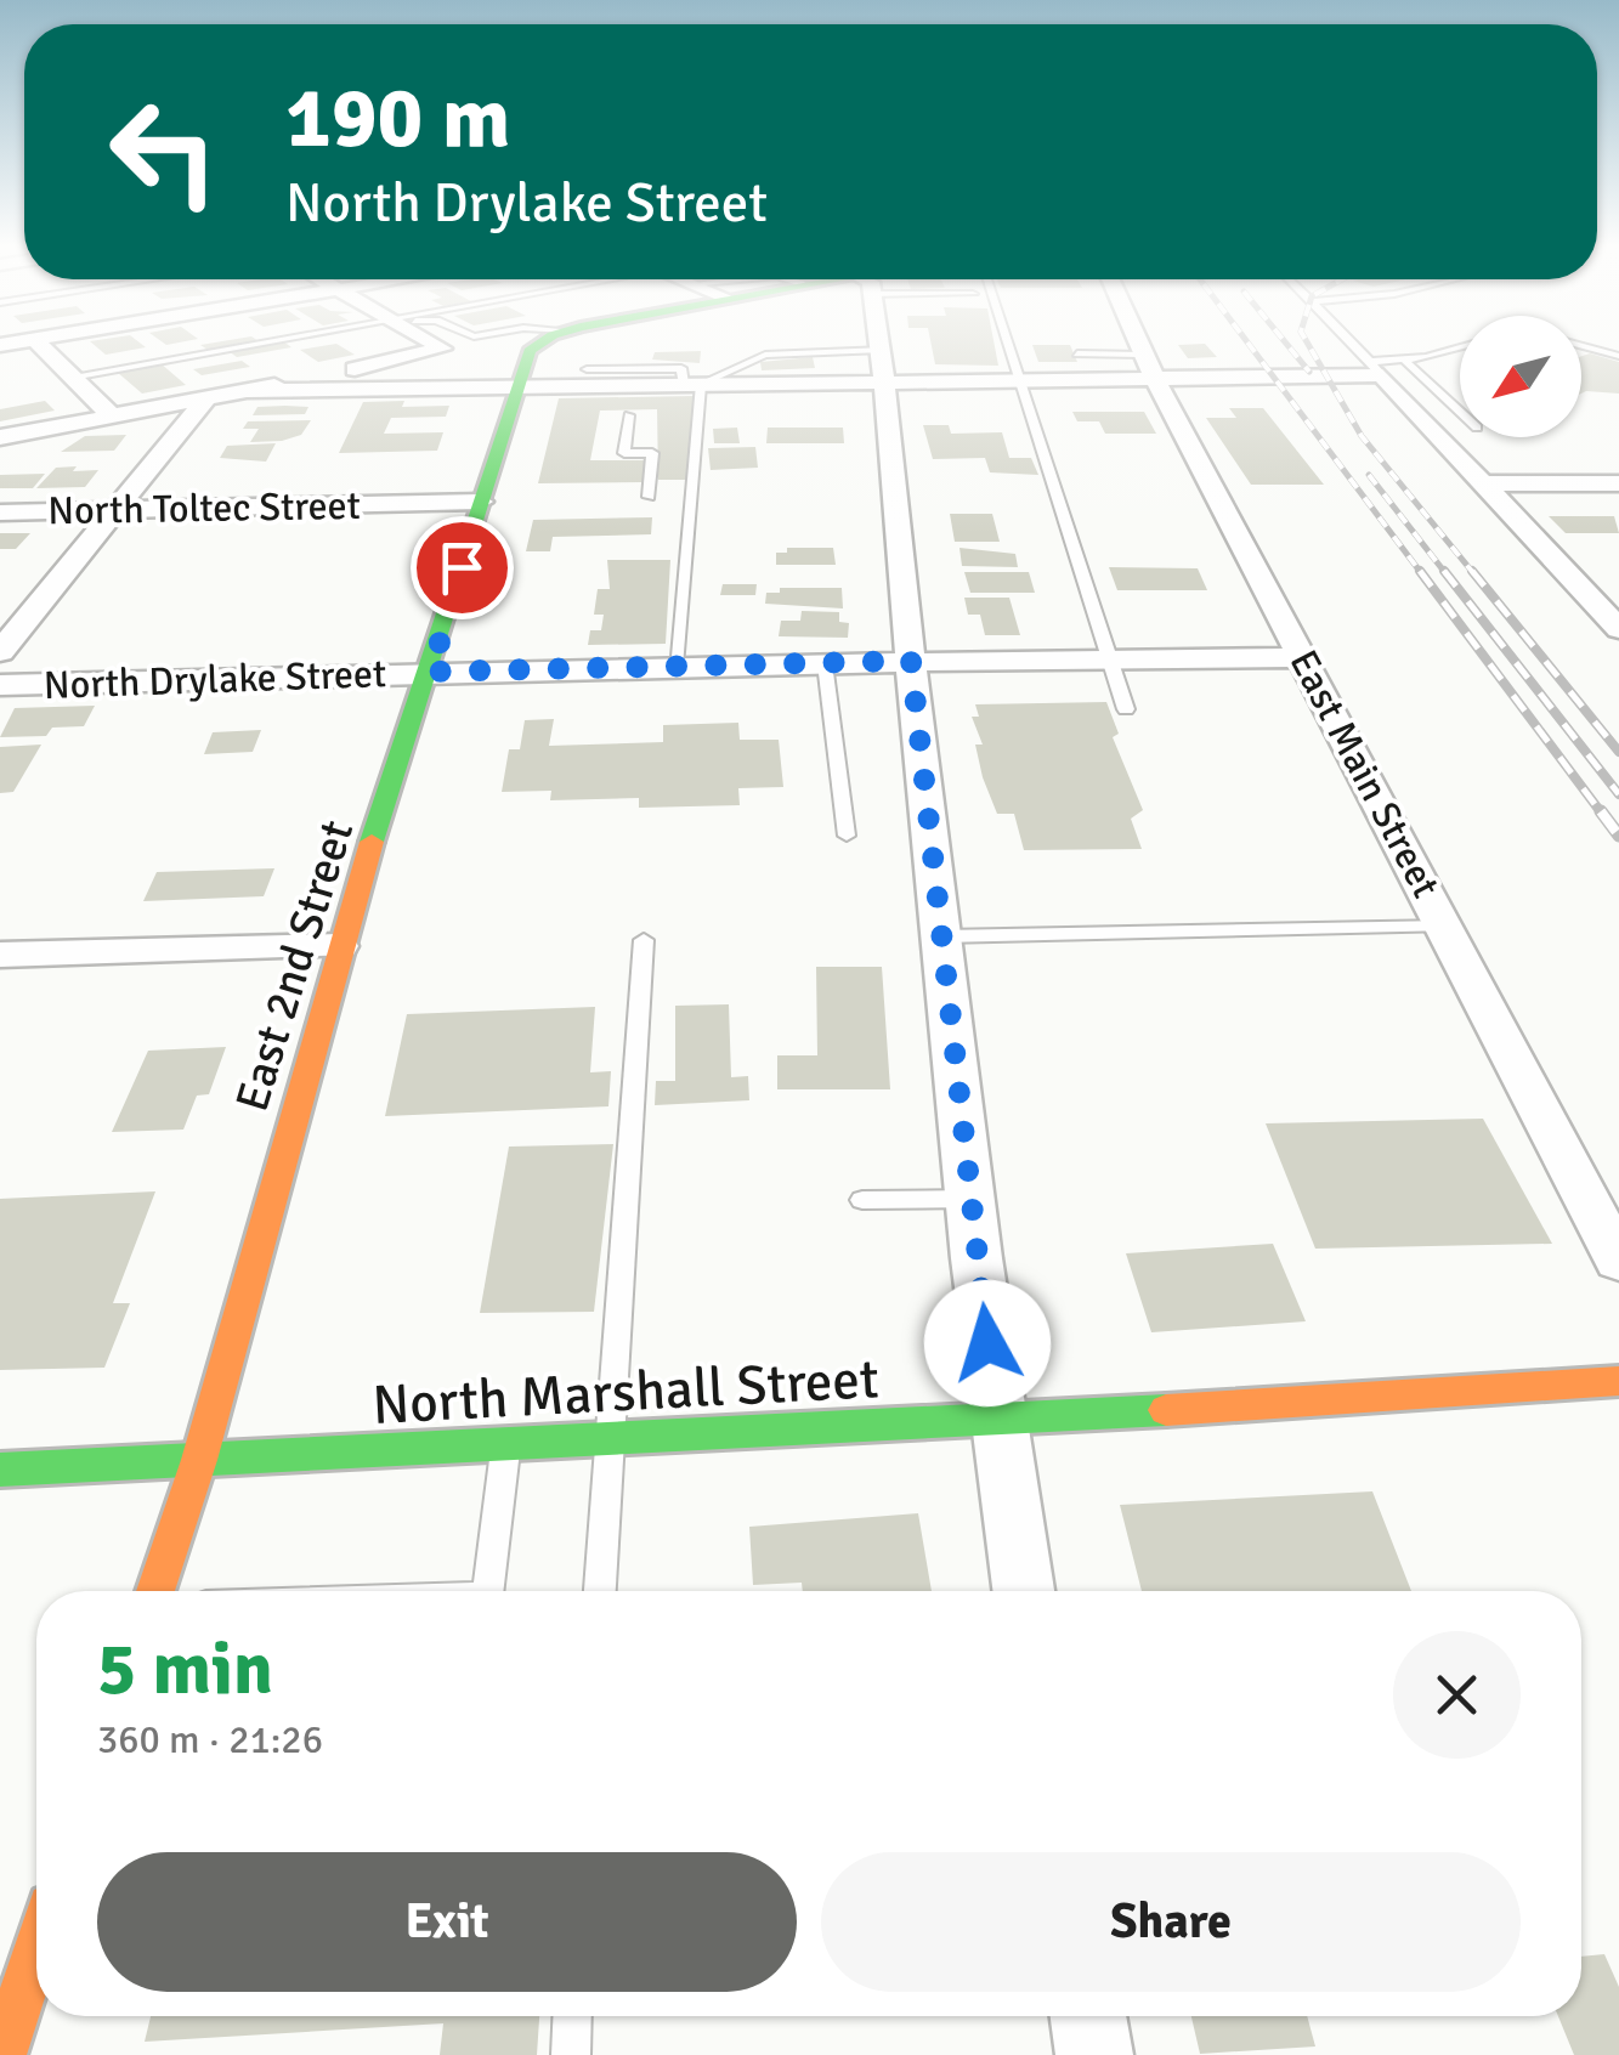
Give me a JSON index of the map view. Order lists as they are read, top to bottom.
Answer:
{
  "streets": {
    "main road": ["East 2nd Street", "North Marshall Street"],
    "street": ["North Toltec Street", "North Drylake Street", "East Main Street"]
  },
  "crossings": [
    ["North Toltec Street", "East 2nd Street"],
    ["North Drylake Street", "East Main Street"],
    ["North Drylake Street", "East 2nd Street"],
    ["East 2nd Street", "North Marshall Street"]
  ],
  "north": "bottom left",
  "page": {
    "turn": ["190 m", "North Drylake Street"],
    "heading": ["5 min", "360 m · 21:26"],
    "buttons": ["Exit", "Share"]
  }
}
